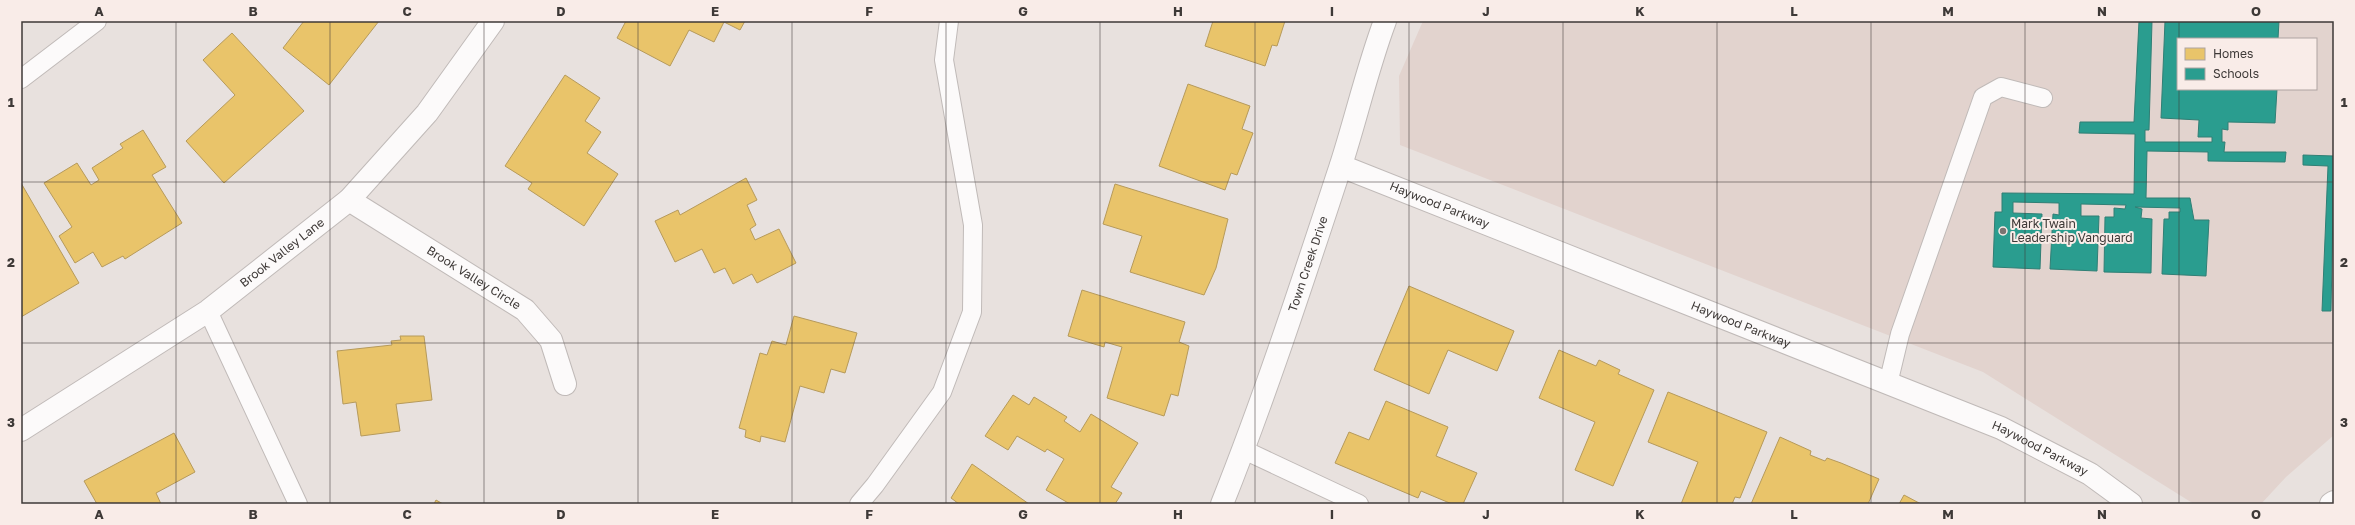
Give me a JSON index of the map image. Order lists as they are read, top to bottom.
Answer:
{
  "streets": {
    "street": [
      "Haywood Parkway",
      "Brook Valley Lane",
      "Town Creek Drive",
      "Brook Valley Circle"
    ]
  },
  "crossings": [
    ["Haywood Parkway", "Town Creek Drive"],
    ["Brook Valley Lane", "Brook Valley Circle"]
  ],
  "places": ["Mark Twain Leadership Vanguard"],
  "legend": ["Homes", "Schools"],
  "grid": {
    "columns": [
      "A",
      "B",
      "C",
      "D",
      "E",
      "F",
      "G",
      "H",
      "I",
      "J",
      "K",
      "L",
      "M",
      "N",
      "O"
    ],
    "rows": ["1", "2", "3"]
  }
}
